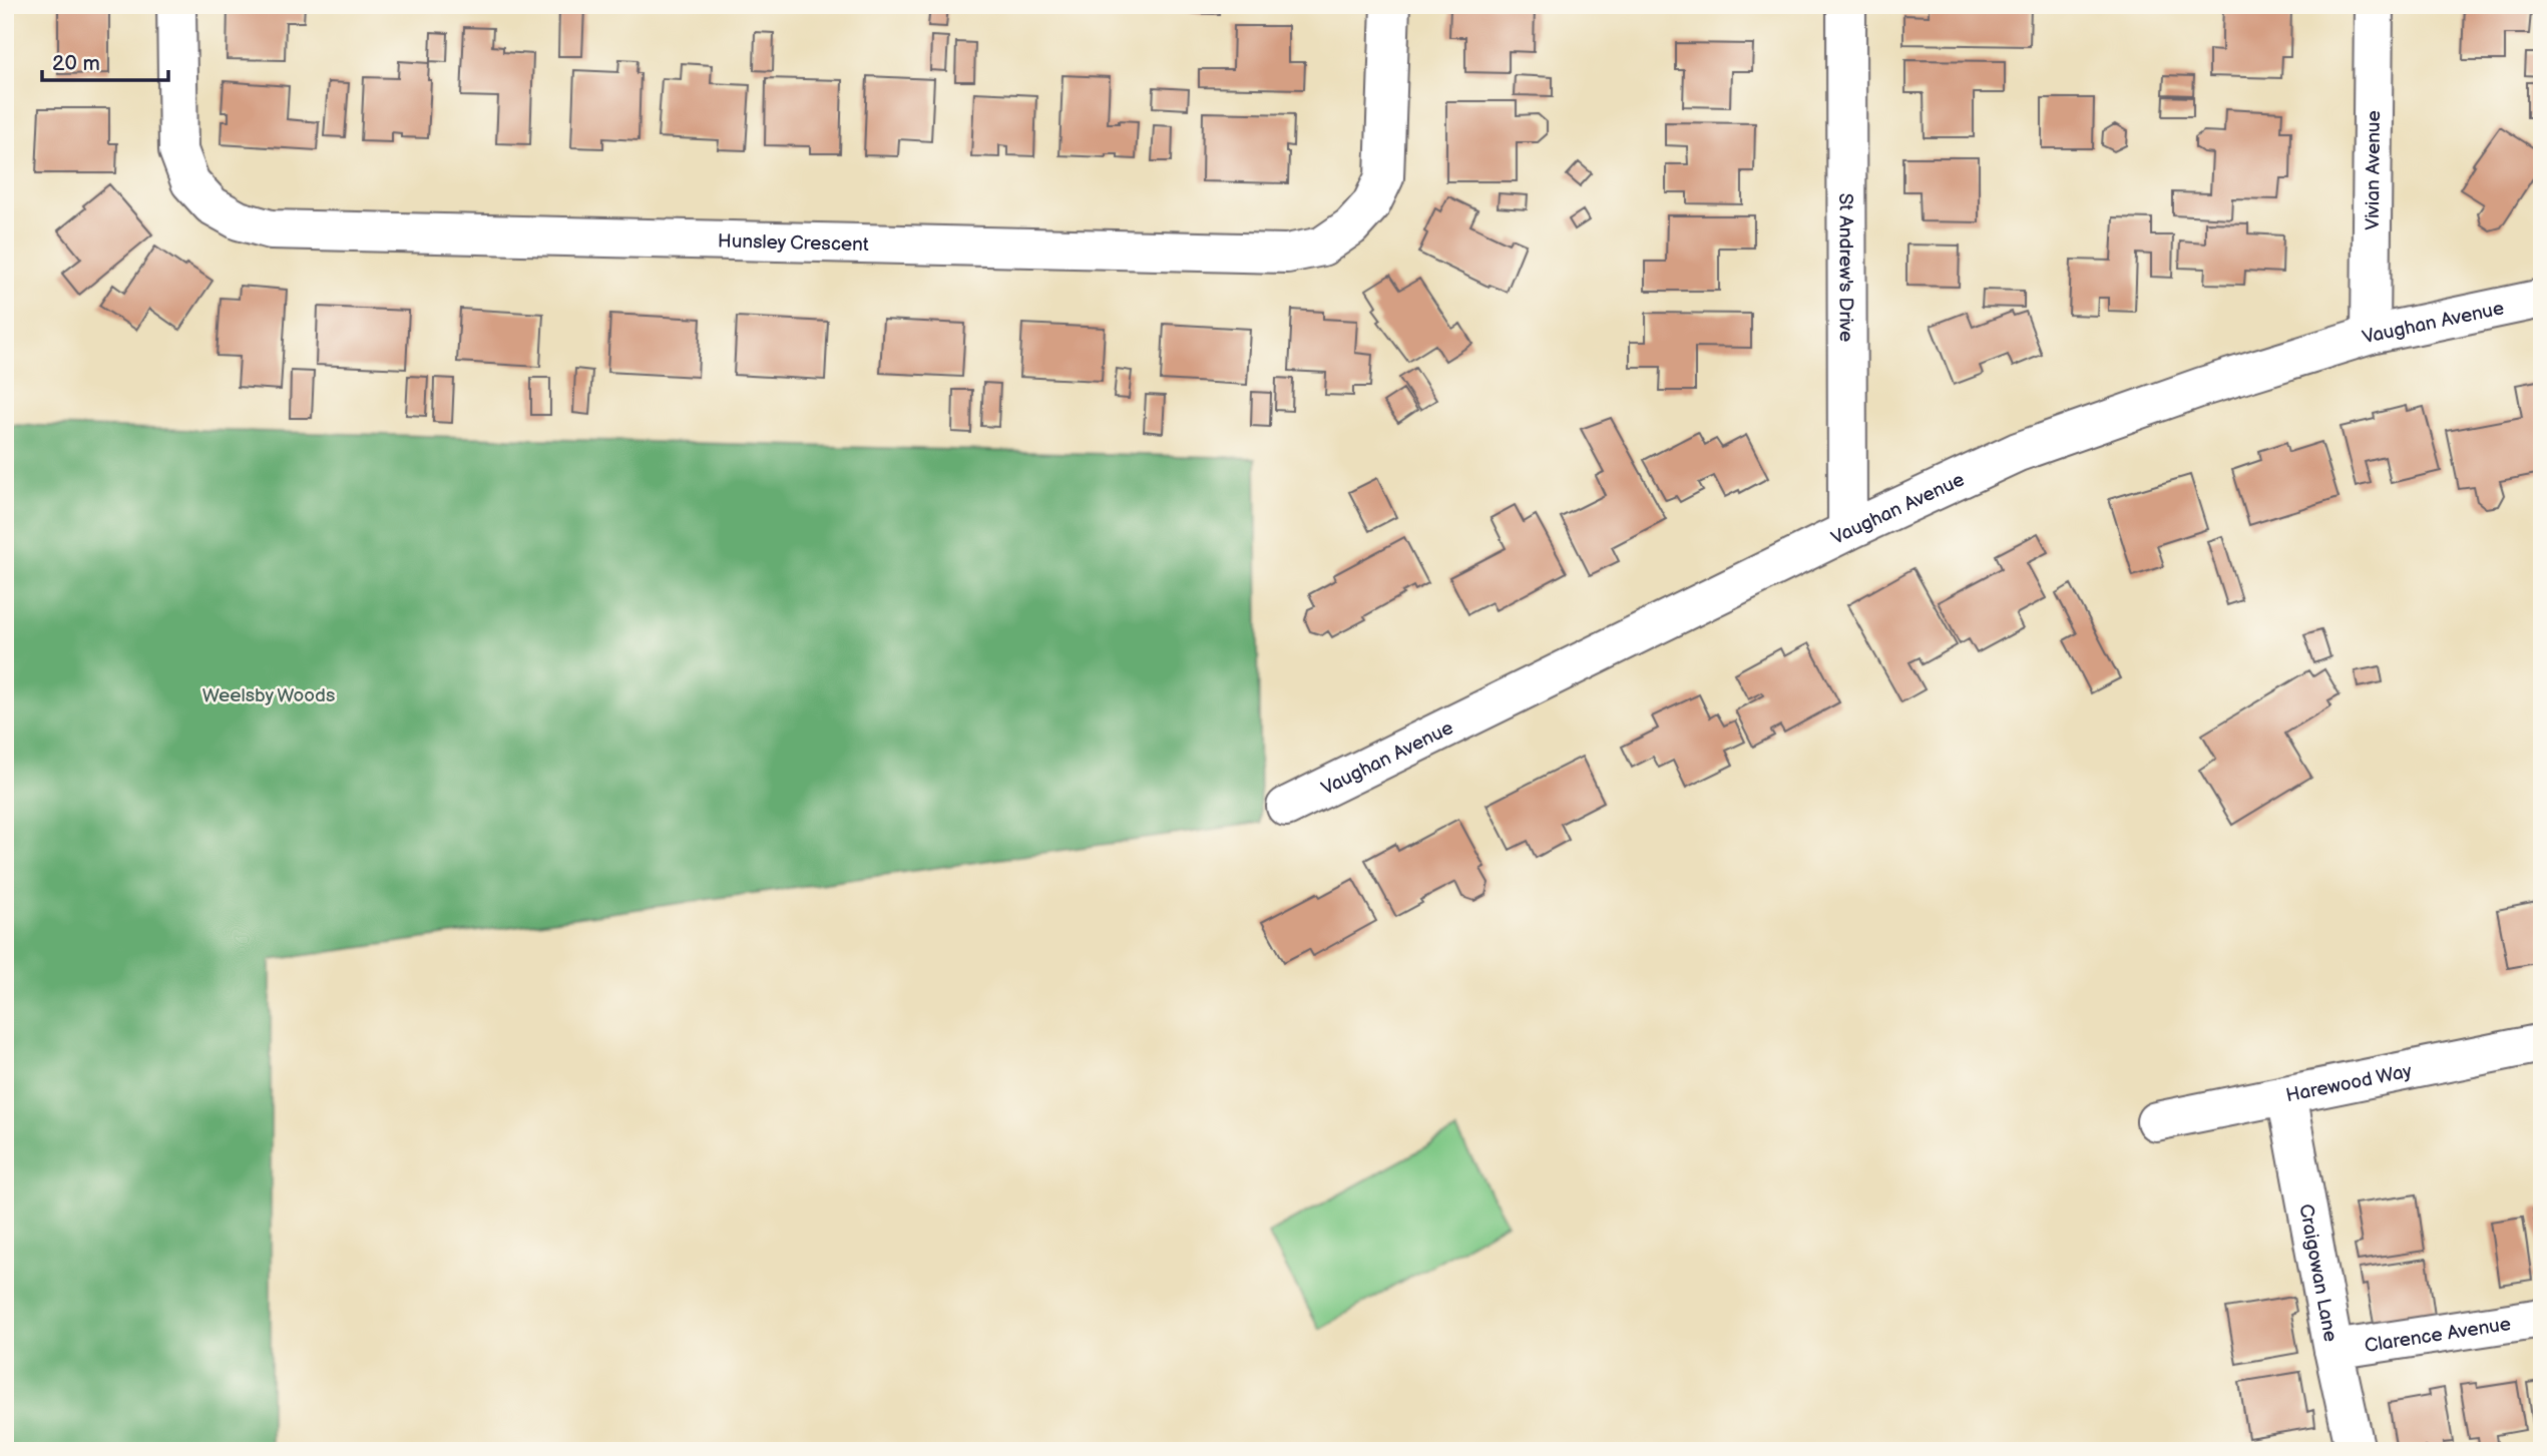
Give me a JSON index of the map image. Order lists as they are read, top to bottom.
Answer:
{
  "streets": {
    "street": [
      "Vivian Avenue",
      "Hunsley Crescent",
      "St Andrew's Drive",
      "Vaughan Avenue",
      "Harewood Way",
      "Craigowan Lane",
      "Clarence Avenue"
    ]
  },
  "crossings": [
    ["Vivian Avenue", "Vaughan Avenue"],
    ["St Andrew's Drive", "Vaughan Avenue"],
    ["Harewood Way", "Craigowan Lane"],
    ["Craigowan Lane", "Clarence Avenue"]
  ],
  "parks": ["Weelsby Woods"],
  "scale_bar": "20 m"
}
